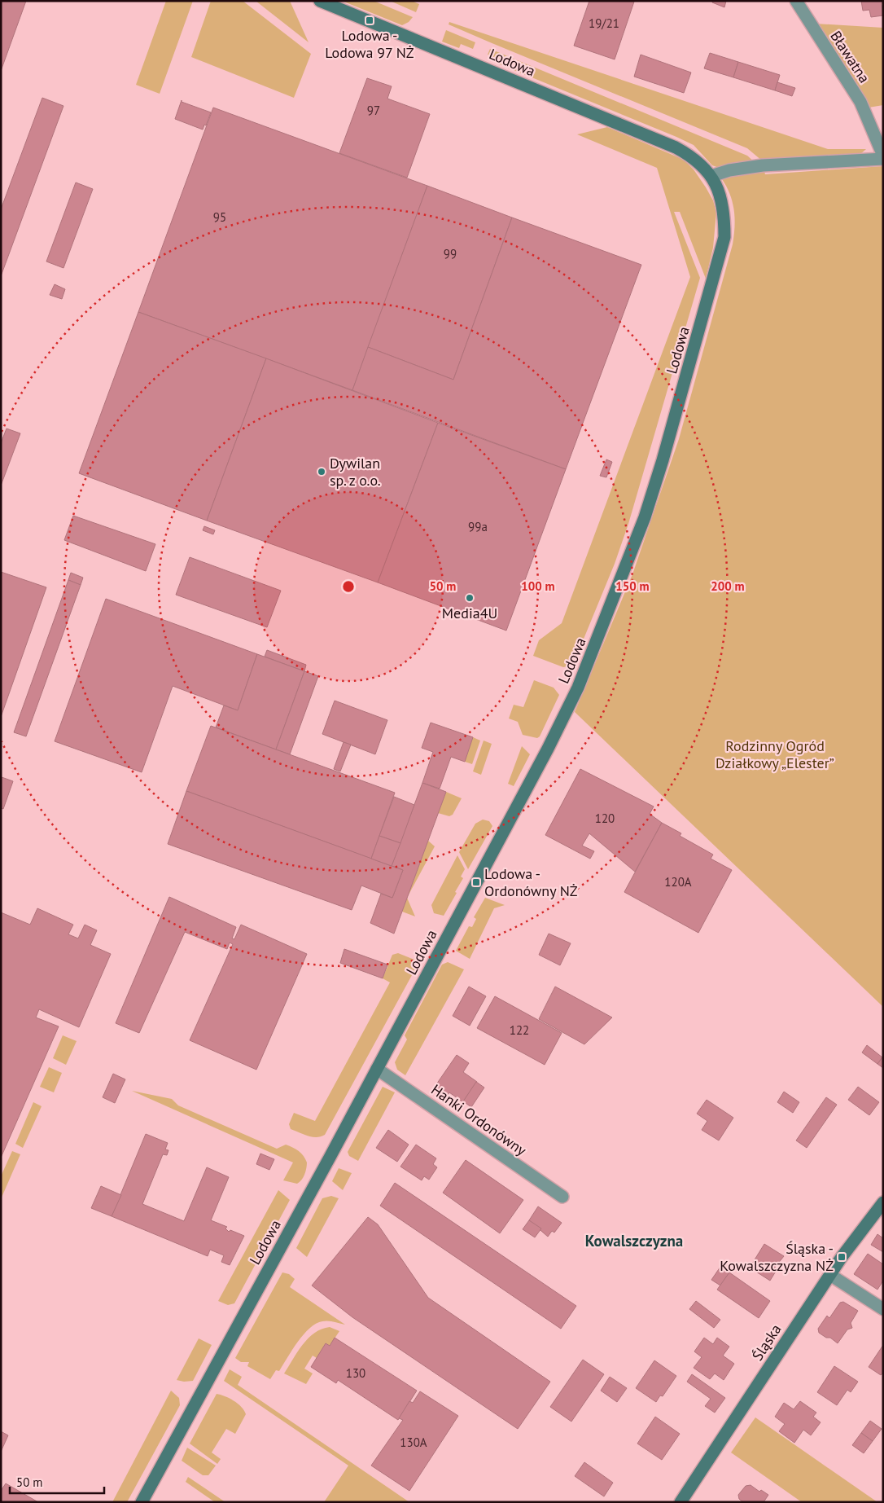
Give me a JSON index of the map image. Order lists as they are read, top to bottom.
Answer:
{
  "streets": {
    "street": [
      "Bławatna",
      "Lodowa",
      "Hanki Ordonówny",
      "Śląska"
    ]
  },
  "crossings": [
    ["Lodowa", "Hanki Ordonówny"]
  ],
  "districts": ["Kowalszczyzna"],
  "parks": ["Rodzinny Ogród Działkowy „Elester”"],
  "places": {
    "transit": ["Lodowa - Lodowa 97 NŻ", "Lodowa - Ordonówny NŻ", "Śląska - Kowalszczyzna NŻ"],
    "other": ["Dywilan sp. z o.o.", "Media4U"]
  },
  "house_numbers": [
    "19/21",
    "97",
    "95",
    "99",
    "99a",
    "120",
    "120A",
    "122",
    "130",
    "130A"
  ],
  "scale_bar": "50 m",
  "rings": [
    "50 m",
    "100 m",
    "150 m",
    "200 m"
  ]
}
